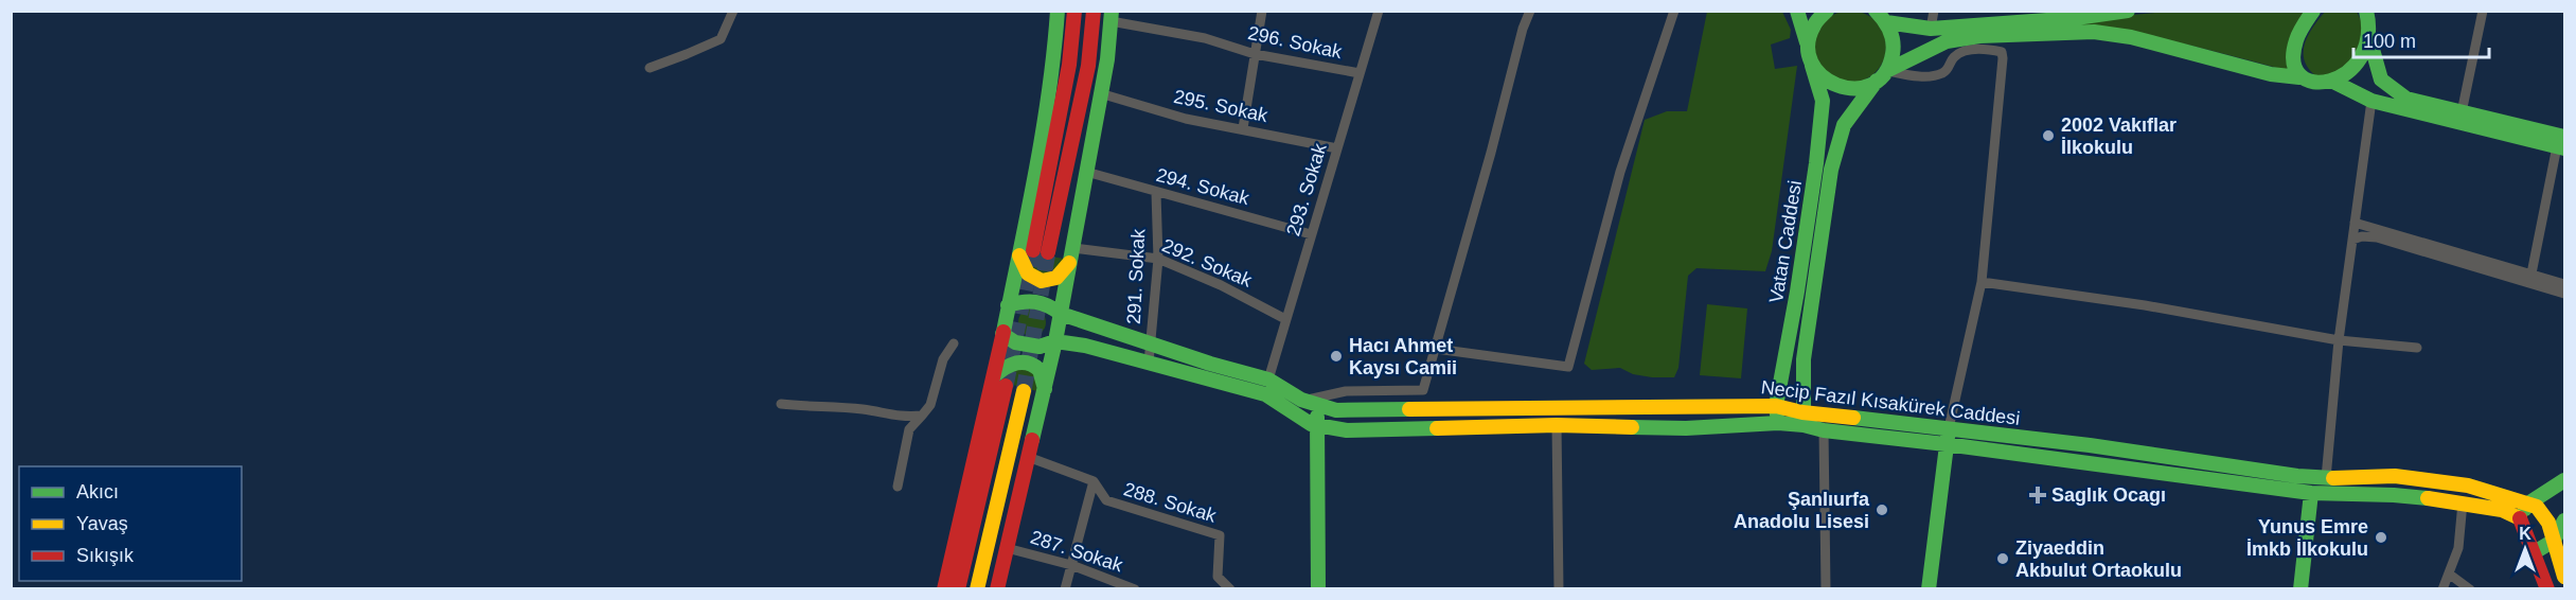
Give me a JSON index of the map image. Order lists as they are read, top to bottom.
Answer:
{
  "streets": {
    "main road": ["Vatan Caddesi", "Necip Fazıl Kısakürek Caddesi"],
    "street": [
      "296. Sokak",
      "295. Sokak",
      "294. Sokak",
      "293. Sokak",
      "292. Sokak",
      "291. Sokak",
      "288. Sokak",
      "287. Sokak"
    ]
  },
  "crossings": [
    ["296. Sokak", "293. Sokak"],
    ["295. Sokak", "293. Sokak"],
    ["294. Sokak", "293. Sokak"],
    ["294. Sokak", "291. Sokak"],
    ["293. Sokak", "292. Sokak"],
    ["293. Sokak", "Necip Fazıl Kısakürek Caddesi"],
    ["Vatan Caddesi", "Necip Fazıl Kısakürek Caddesi"],
    ["292. Sokak", "291. Sokak"],
    ["291. Sokak", "Necip Fazıl Kısakürek Caddesi"]
  ],
  "places": {
    "other": [
      "2002 Vakıflar İlkokulu",
      "Hacı Ahmet Kaysı Camii",
      "Şanlıurfa Anadolu Lisesi",
      "Yunus Emre İmkb İlkokulu",
      "Ziyaeddin Akbulut Ortaokulu"
    ],
    "health": ["Saglık Ocagı"]
  },
  "legend": ["Akıcı", "Yavaş", "Sıkışık"],
  "scale_bar": "100 m",
  "north": "top"
}
